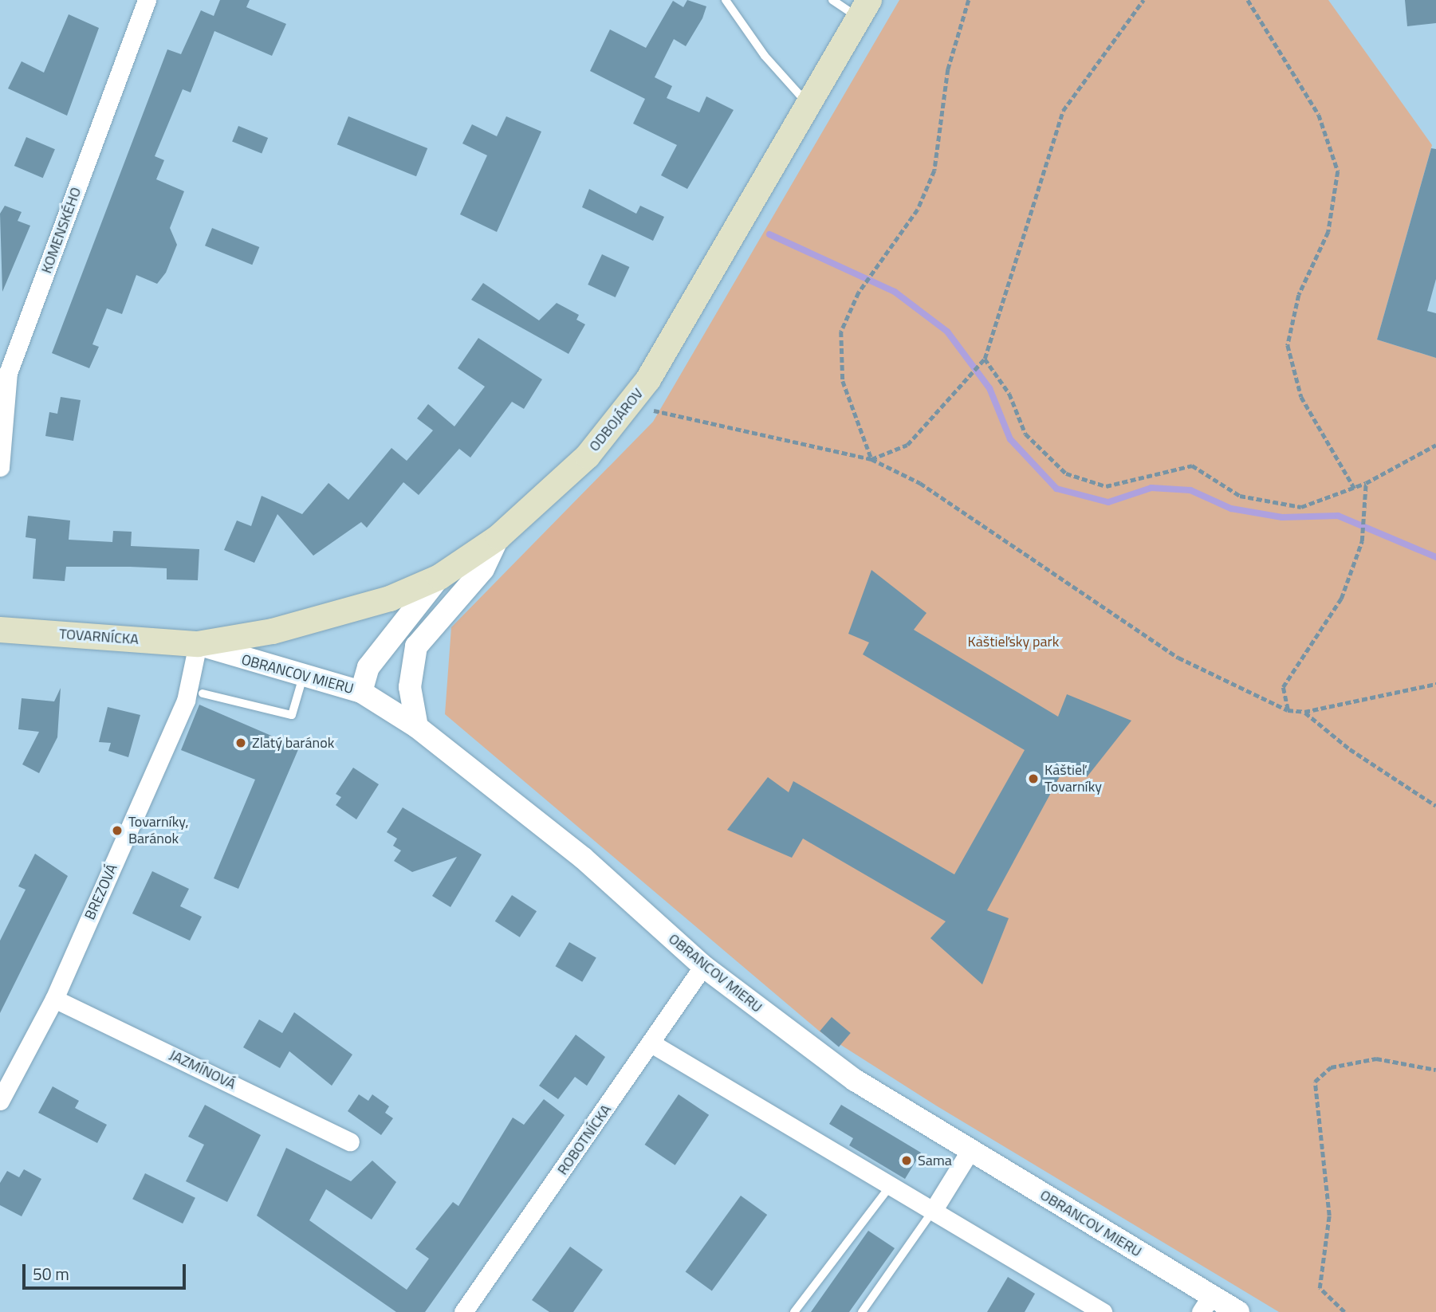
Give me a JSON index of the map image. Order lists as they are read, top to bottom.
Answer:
{
  "streets": {
    "main road": ["ODBOJÁROV", "TOVARNÍCKA"],
    "street": [
      "KOMENSKÉHO",
      "OBRANCOV MIERU",
      "BREZOVÁ",
      "JAZMÍNOVÁ",
      "ROBOTNÍCKA"
    ]
  },
  "crossings": [
    ["ODBOJÁROV", "TOVARNÍCKA"],
    ["ODBOJÁROV", "OBRANCOV MIERU"],
    ["ODBOJÁROV", "BREZOVÁ"],
    ["TOVARNÍCKA", "OBRANCOV MIERU"],
    ["TOVARNÍCKA", "BREZOVÁ"],
    ["OBRANCOV MIERU", "BREZOVÁ"],
    ["OBRANCOV MIERU", "ROBOTNÍCKA"],
    ["BREZOVÁ", "JAZMÍNOVÁ"]
  ],
  "parks": ["Kaštieľsky park"],
  "places": [
    "Zlatý baránok",
    "Kaštieľ Tovarníky",
    "Tovarníky, Baránok",
    "Sama"
  ],
  "scale_bar": "50 m"
}
